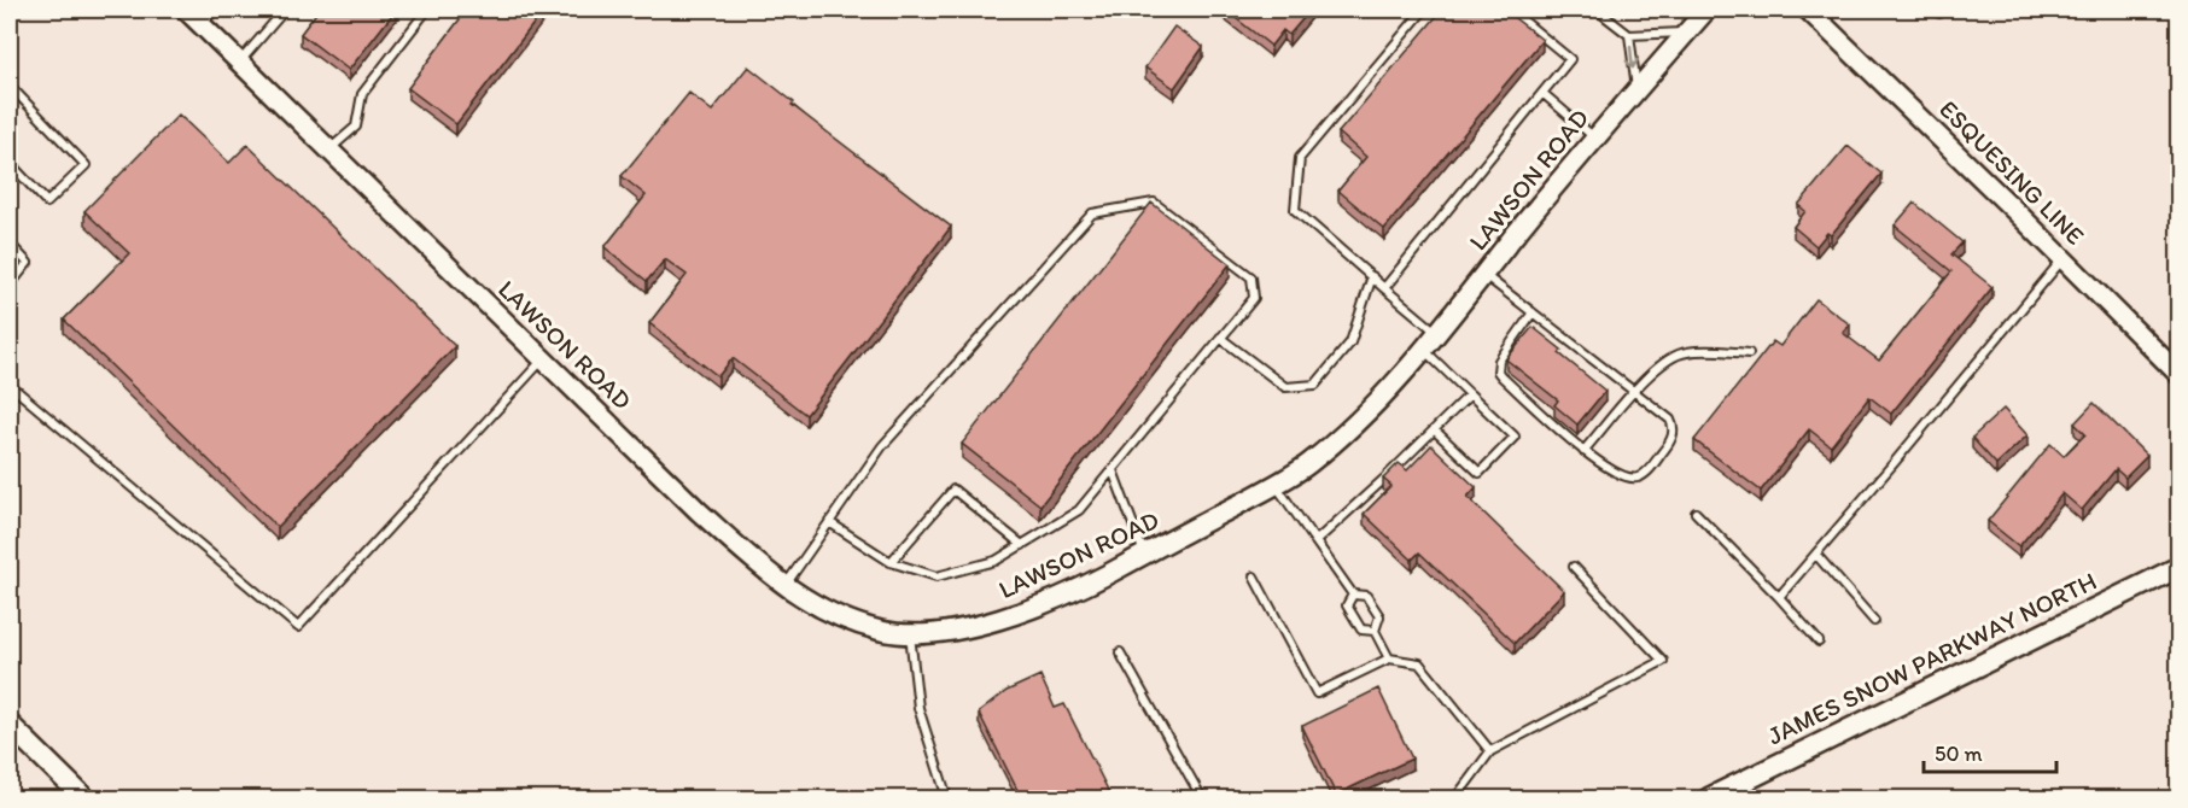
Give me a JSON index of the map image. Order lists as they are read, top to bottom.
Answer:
{
  "streets": {
    "main road": ["JAMES SNOW PARKWAY NORTH"],
    "street": ["ESQUESING LINE", "LAWSON ROAD"]
  },
  "scale_bar": "50 m"
}
